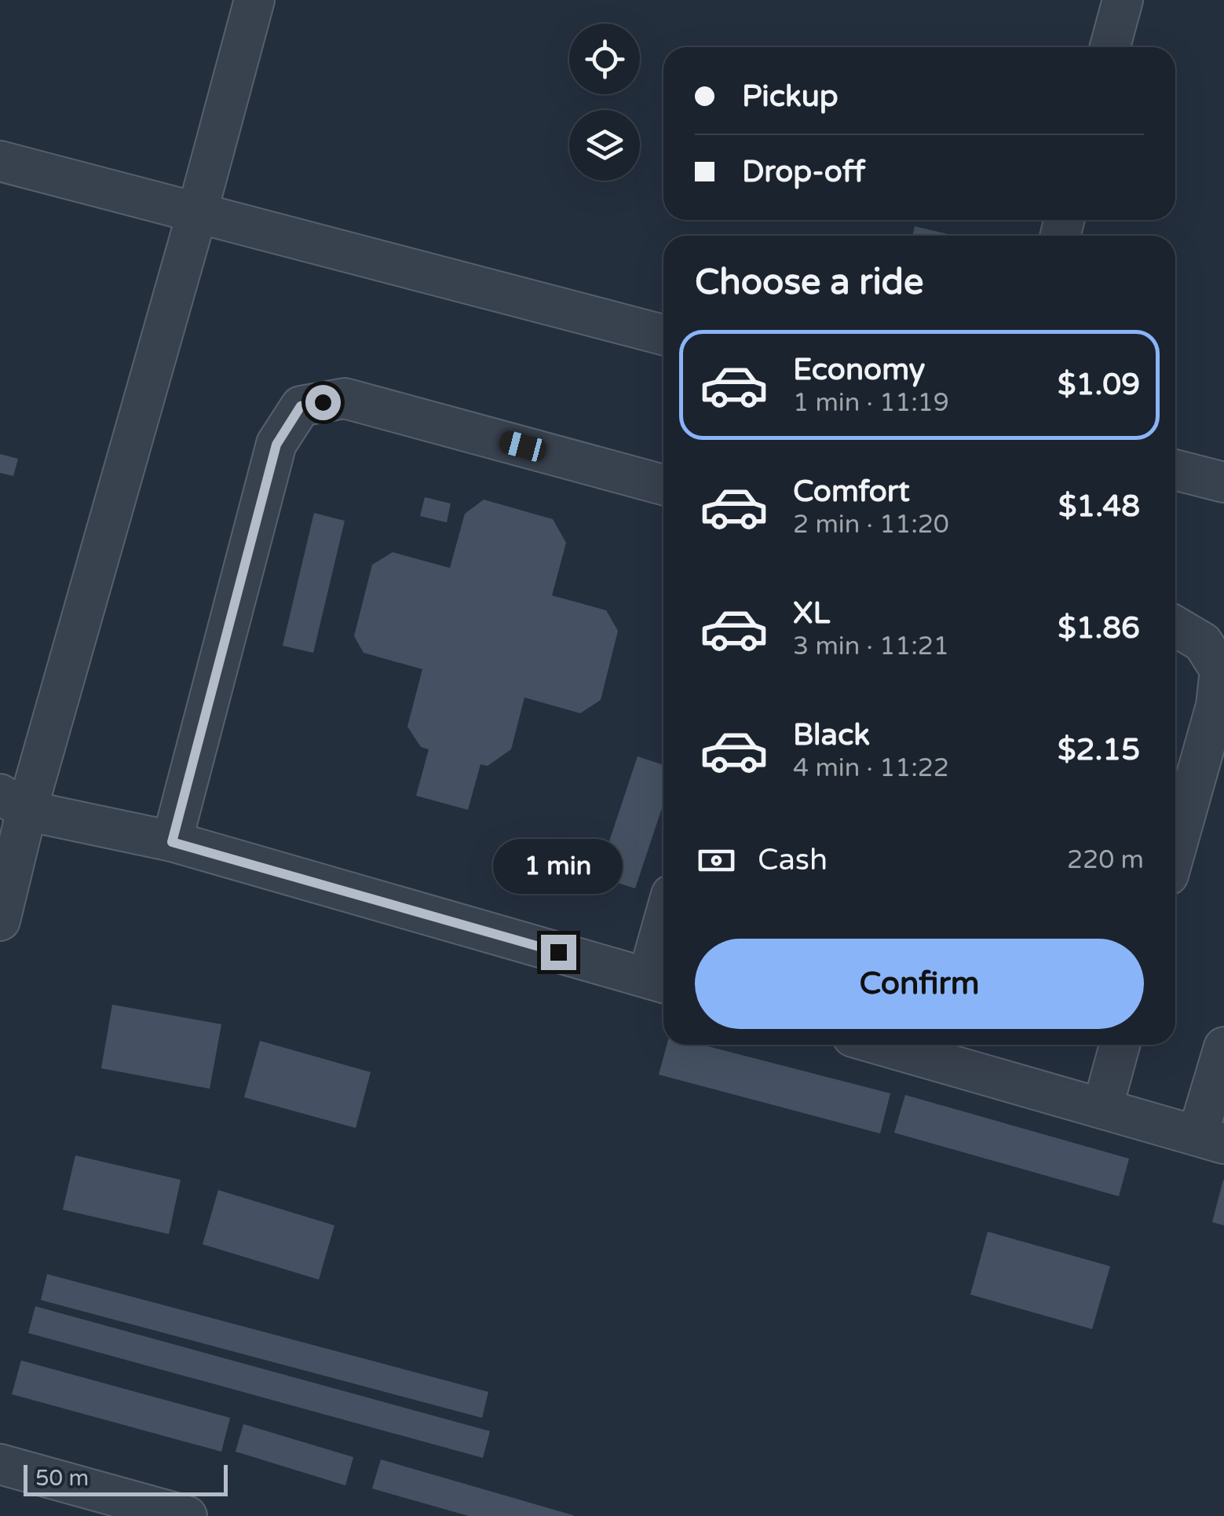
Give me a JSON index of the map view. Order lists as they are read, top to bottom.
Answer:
{
  "scale_bar": "50 m",
  "page": {
    "banner": ["Pickup", "Drop-off"],
    "heading": "Choose a ride",
    "list": [
      {
        "name": "Economy",
        "note": "1 min · 11:19",
        "value": "$1.09"
      },
      {
        "name": "Comfort",
        "note": "2 min · 11:20",
        "value": "$1.48"
      },
      {
        "name": "XL",
        "note": "3 min · 11:21",
        "value": "$1.86"
      },
      {
        "name": "Black",
        "note": "4 min · 11:22",
        "value": "$2.15"
      }
    ],
    "pay": ["Cash", "220 m"],
    "bubble": "1 min",
    "buttons": "Confirm",
    "scale": "50 m"
  }
}
